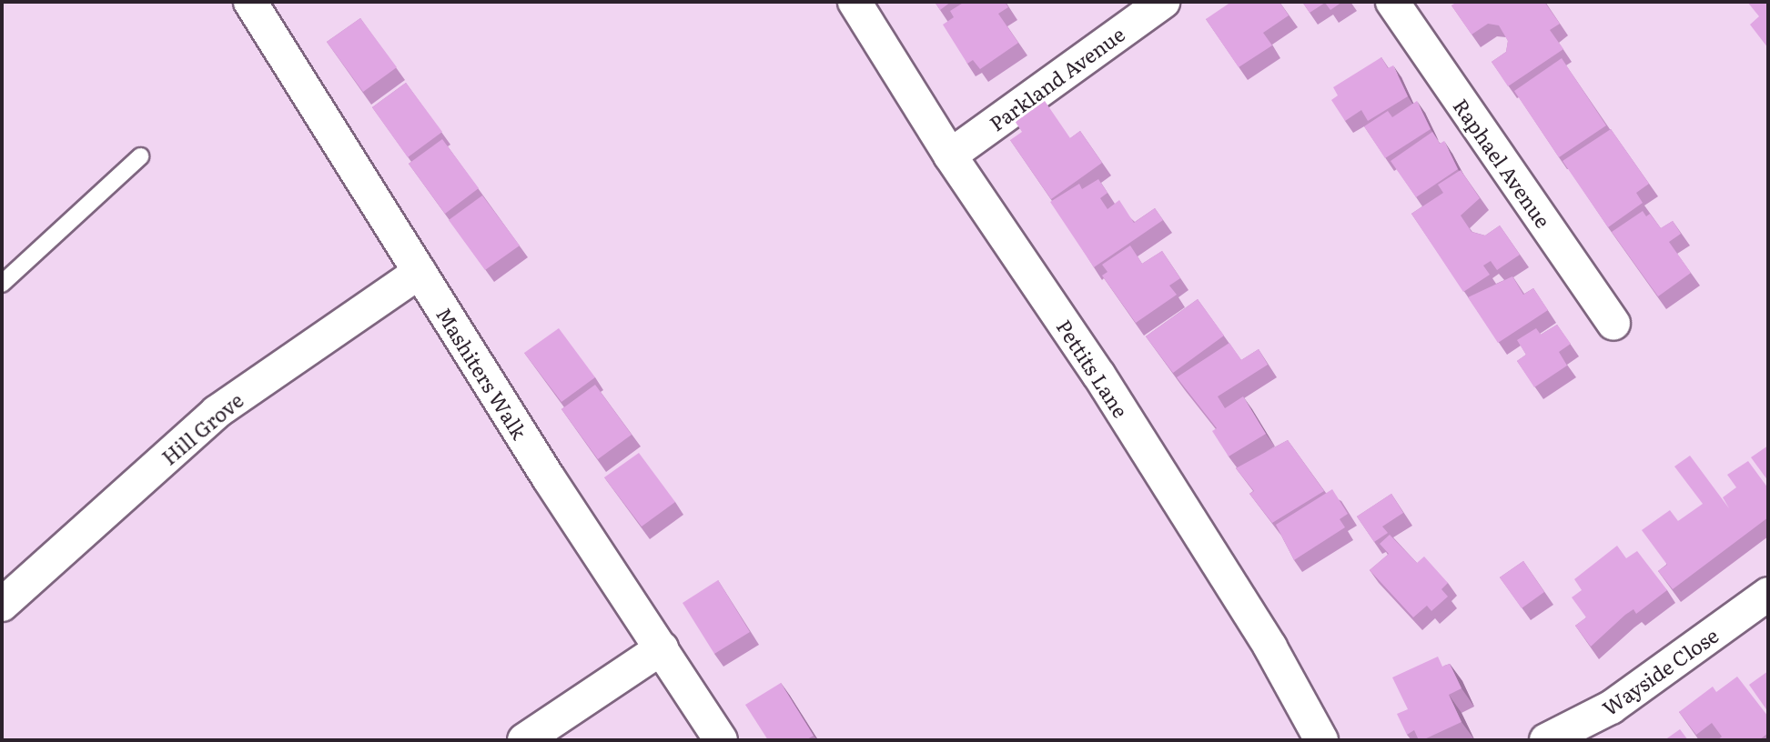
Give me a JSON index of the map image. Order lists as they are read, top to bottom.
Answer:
{
  "streets": {
    "street": [
      "Parkland Avenue",
      "Raphael Avenue",
      "Pettits Lane",
      "Mashiters Walk",
      "Hill Grove",
      "Wayside Close"
    ]
  },
  "crossings": [
    ["Parkland Avenue", "Pettits Lane"],
    ["Mashiters Walk", "Hill Grove"]
  ]
}
